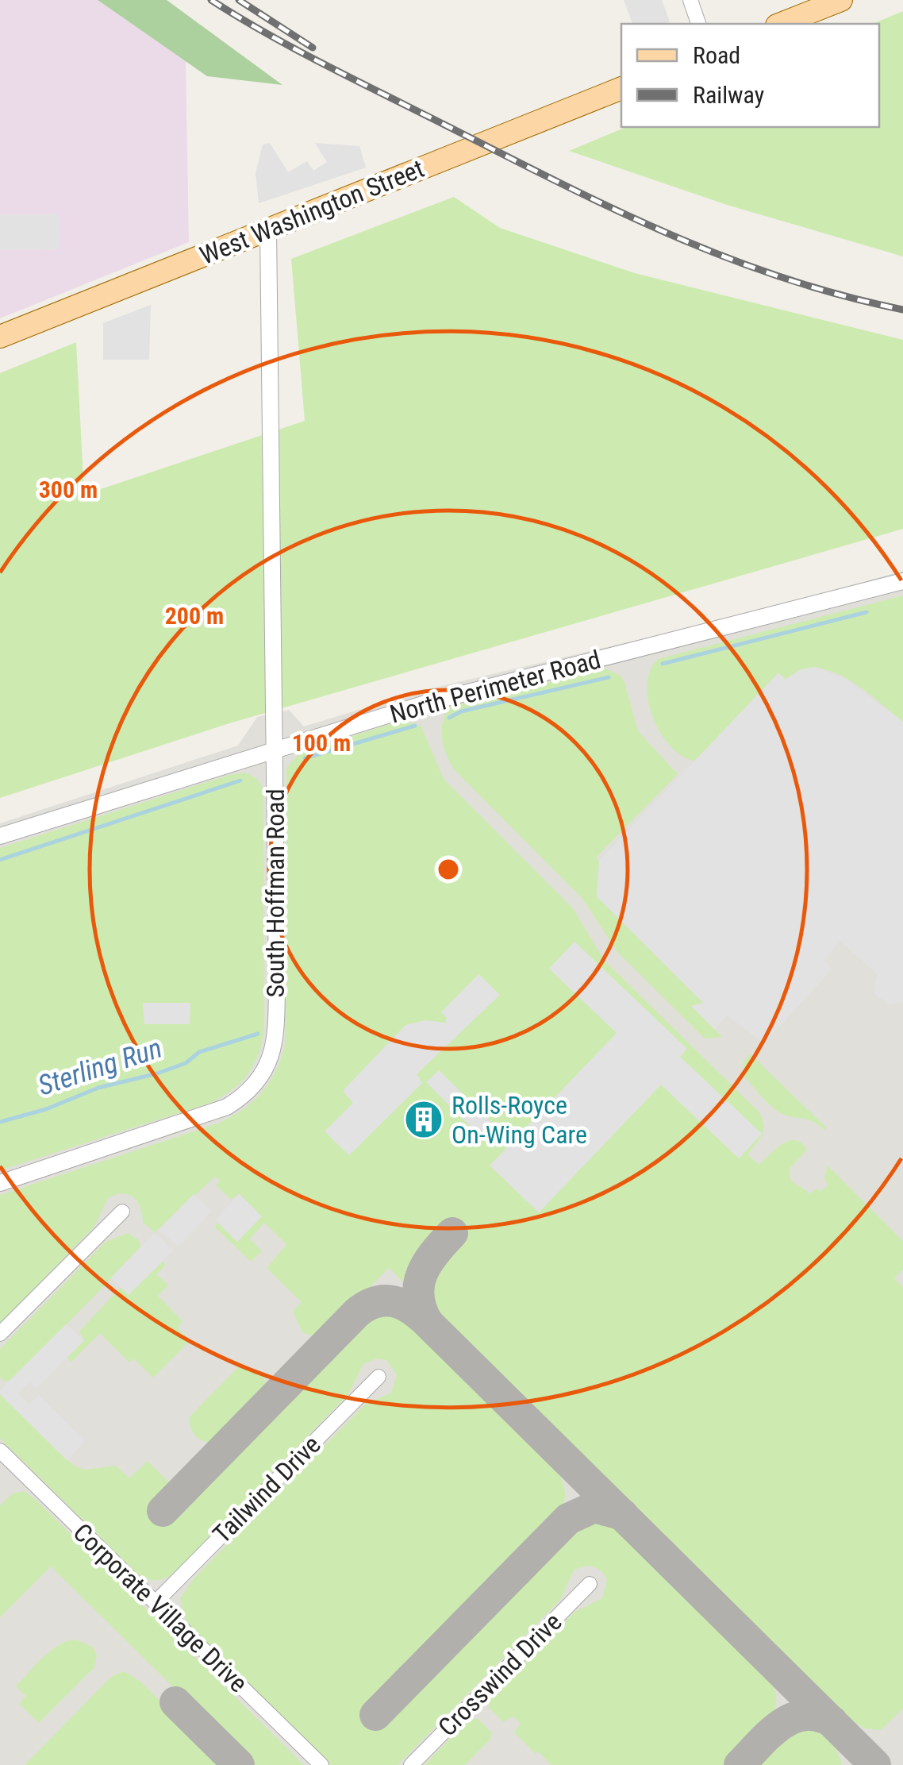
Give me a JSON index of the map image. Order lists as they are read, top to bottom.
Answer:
{
  "streets": {
    "main road": ["West Washington Street"],
    "street": [
      "North Perimeter Road",
      "South Hoffman Road",
      "Tailwind Drive",
      "Corporate Village Drive",
      "Crosswind Drive"
    ]
  },
  "crossings": [
    ["West Washington Street", "South Hoffman Road"],
    ["North Perimeter Road", "South Hoffman Road"],
    ["Tailwind Drive", "Corporate Village Drive"]
  ],
  "water": ["Sterling Run"],
  "places": {
    "building": ["Rolls-Royce On-Wing Care"]
  },
  "legend": ["Road", "Railway"],
  "rings": ["300 m", "200 m", "100 m"]
}
